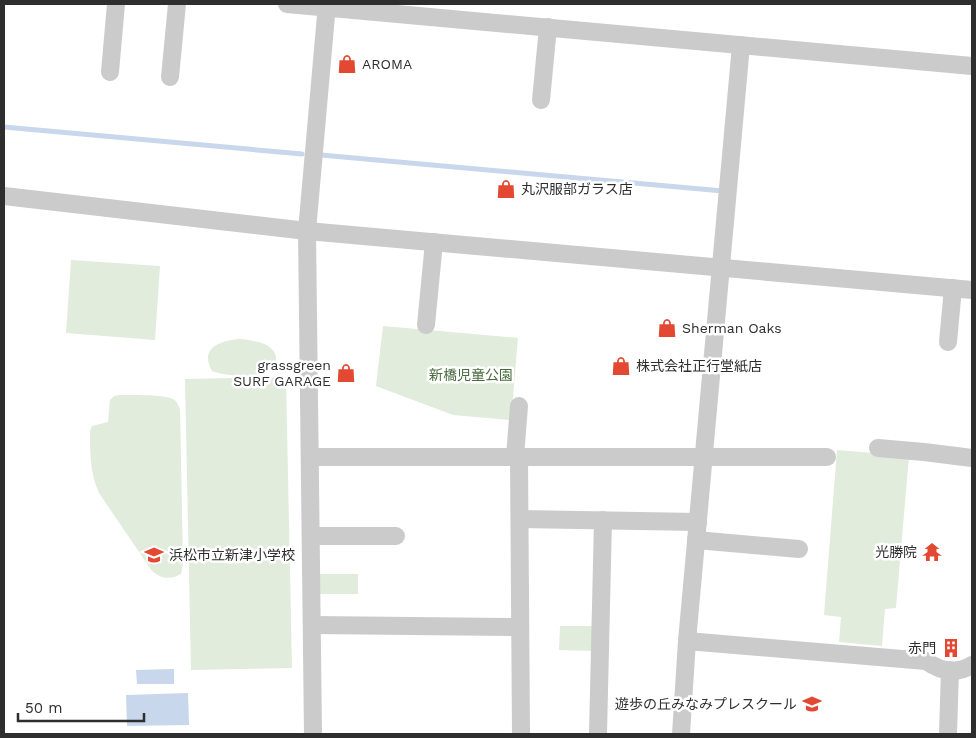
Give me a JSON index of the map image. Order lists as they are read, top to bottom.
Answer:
{
  "parks": ["新橋児童公園"],
  "places": {
    "shop": [
      "AROMA",
      "丸沢服部ガラス店",
      "Sherman Oaks",
      "株式会社正行堂紙店",
      "grassgreen SURF GARAGE"
    ],
    "temple": ["光勝院"],
    "school or university": ["浜松市立新津小学校", "遊歩の丘みなみプレスクール"],
    "building": ["赤門"]
  },
  "scale_bar": "50 m"
}
